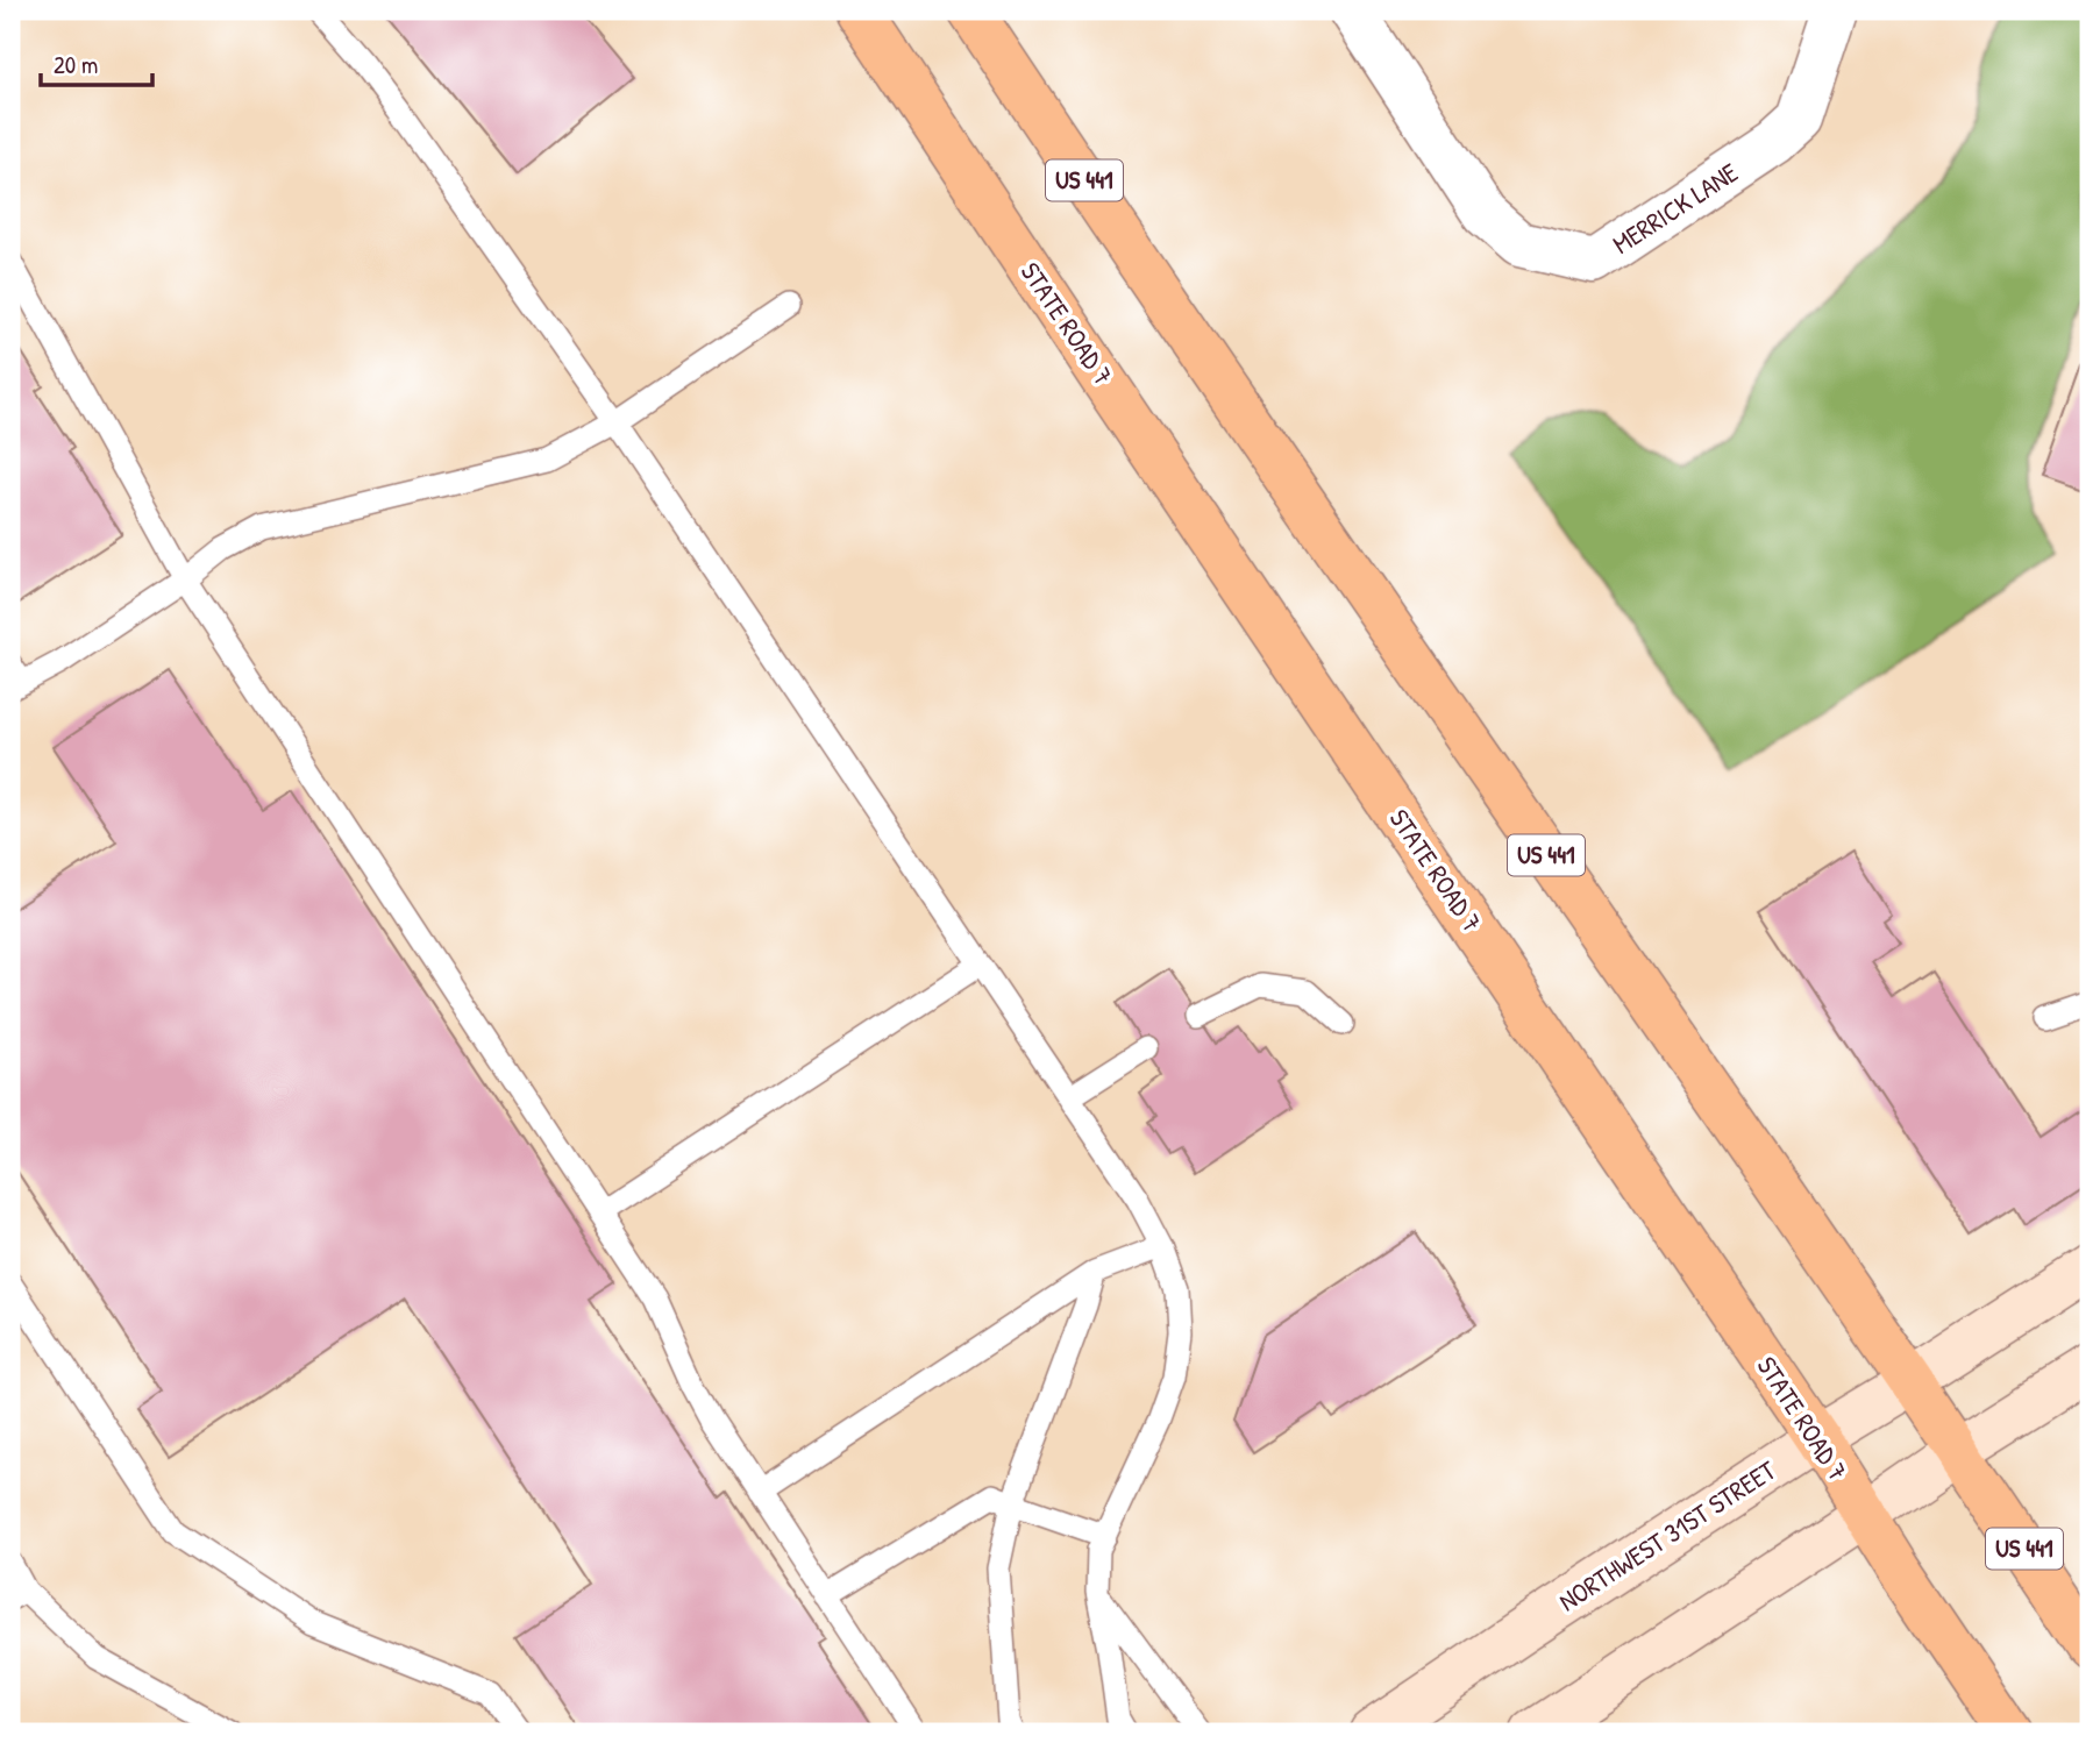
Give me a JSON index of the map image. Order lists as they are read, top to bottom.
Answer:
{
  "streets": {
    "main road": ["US 441", "STATE ROAD 7"],
    "street": ["MERRICK LANE", "NORTHWEST 31ST STREET"]
  },
  "crossings": [
    ["US 441", "NORTHWEST 31ST STREET"],
    ["STATE ROAD 7", "NORTHWEST 31ST STREET"]
  ],
  "scale_bar": "20 m"
}
